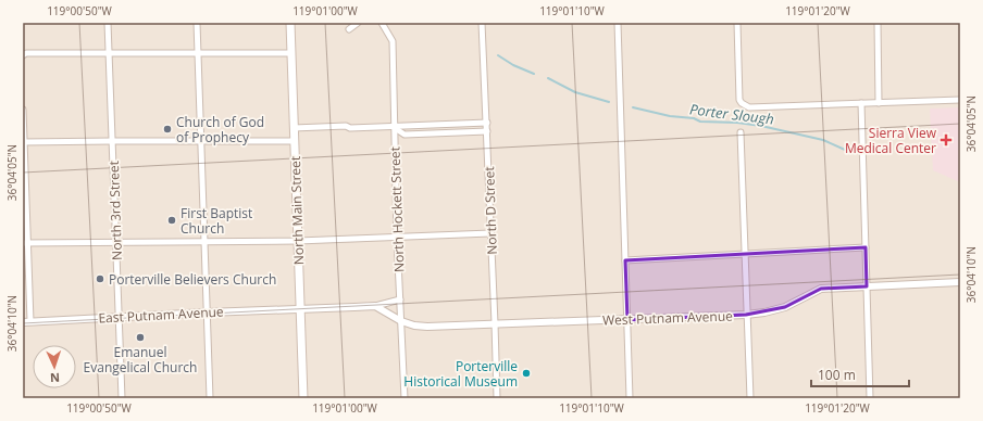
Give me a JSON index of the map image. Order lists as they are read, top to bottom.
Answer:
{
  "streets": {
    "main road": ["North Main Street"],
    "street": [
      "North Hockett Street",
      "North 3rd Street",
      "North D Street",
      "East Putnam Avenue",
      "West Putnam Avenue"
    ]
  },
  "crossings": [
    ["North Hockett Street", "West Putnam Avenue"],
    ["North 3rd Street", "East Putnam Avenue"],
    ["North Main Street", "East Putnam Avenue"],
    ["North D Street", "West Putnam Avenue"]
  ],
  "water": ["Porter Slough"],
  "places": {
    "other": [
      "Church of God of Prophecy",
      "First Baptist Church",
      "Porterville Believers Church",
      "Emanuel Evangelical Church",
      "Porterville Historical Museum"
    ],
    "health": ["Sierra View Medical Center"]
  },
  "scale_bar": "100 m",
  "north": "bottom",
  "coordinates": [
    "119°00'50\"W",
    "119°01'00\"W",
    "119°01'10\"W",
    "119°01'20\"W",
    "36°04'05\"N",
    "36°04'10\"N"
  ]
}
